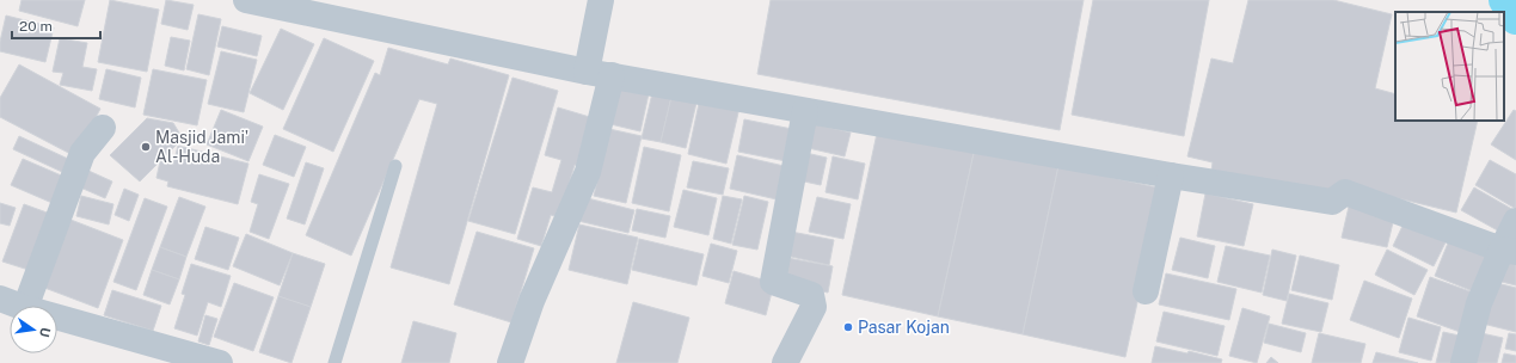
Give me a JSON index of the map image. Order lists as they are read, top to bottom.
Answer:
{
  "places": ["Masjid Jami' Al-Huda", "Pasar Kojan"],
  "scale_bar": "20 m",
  "north": "right"
}
